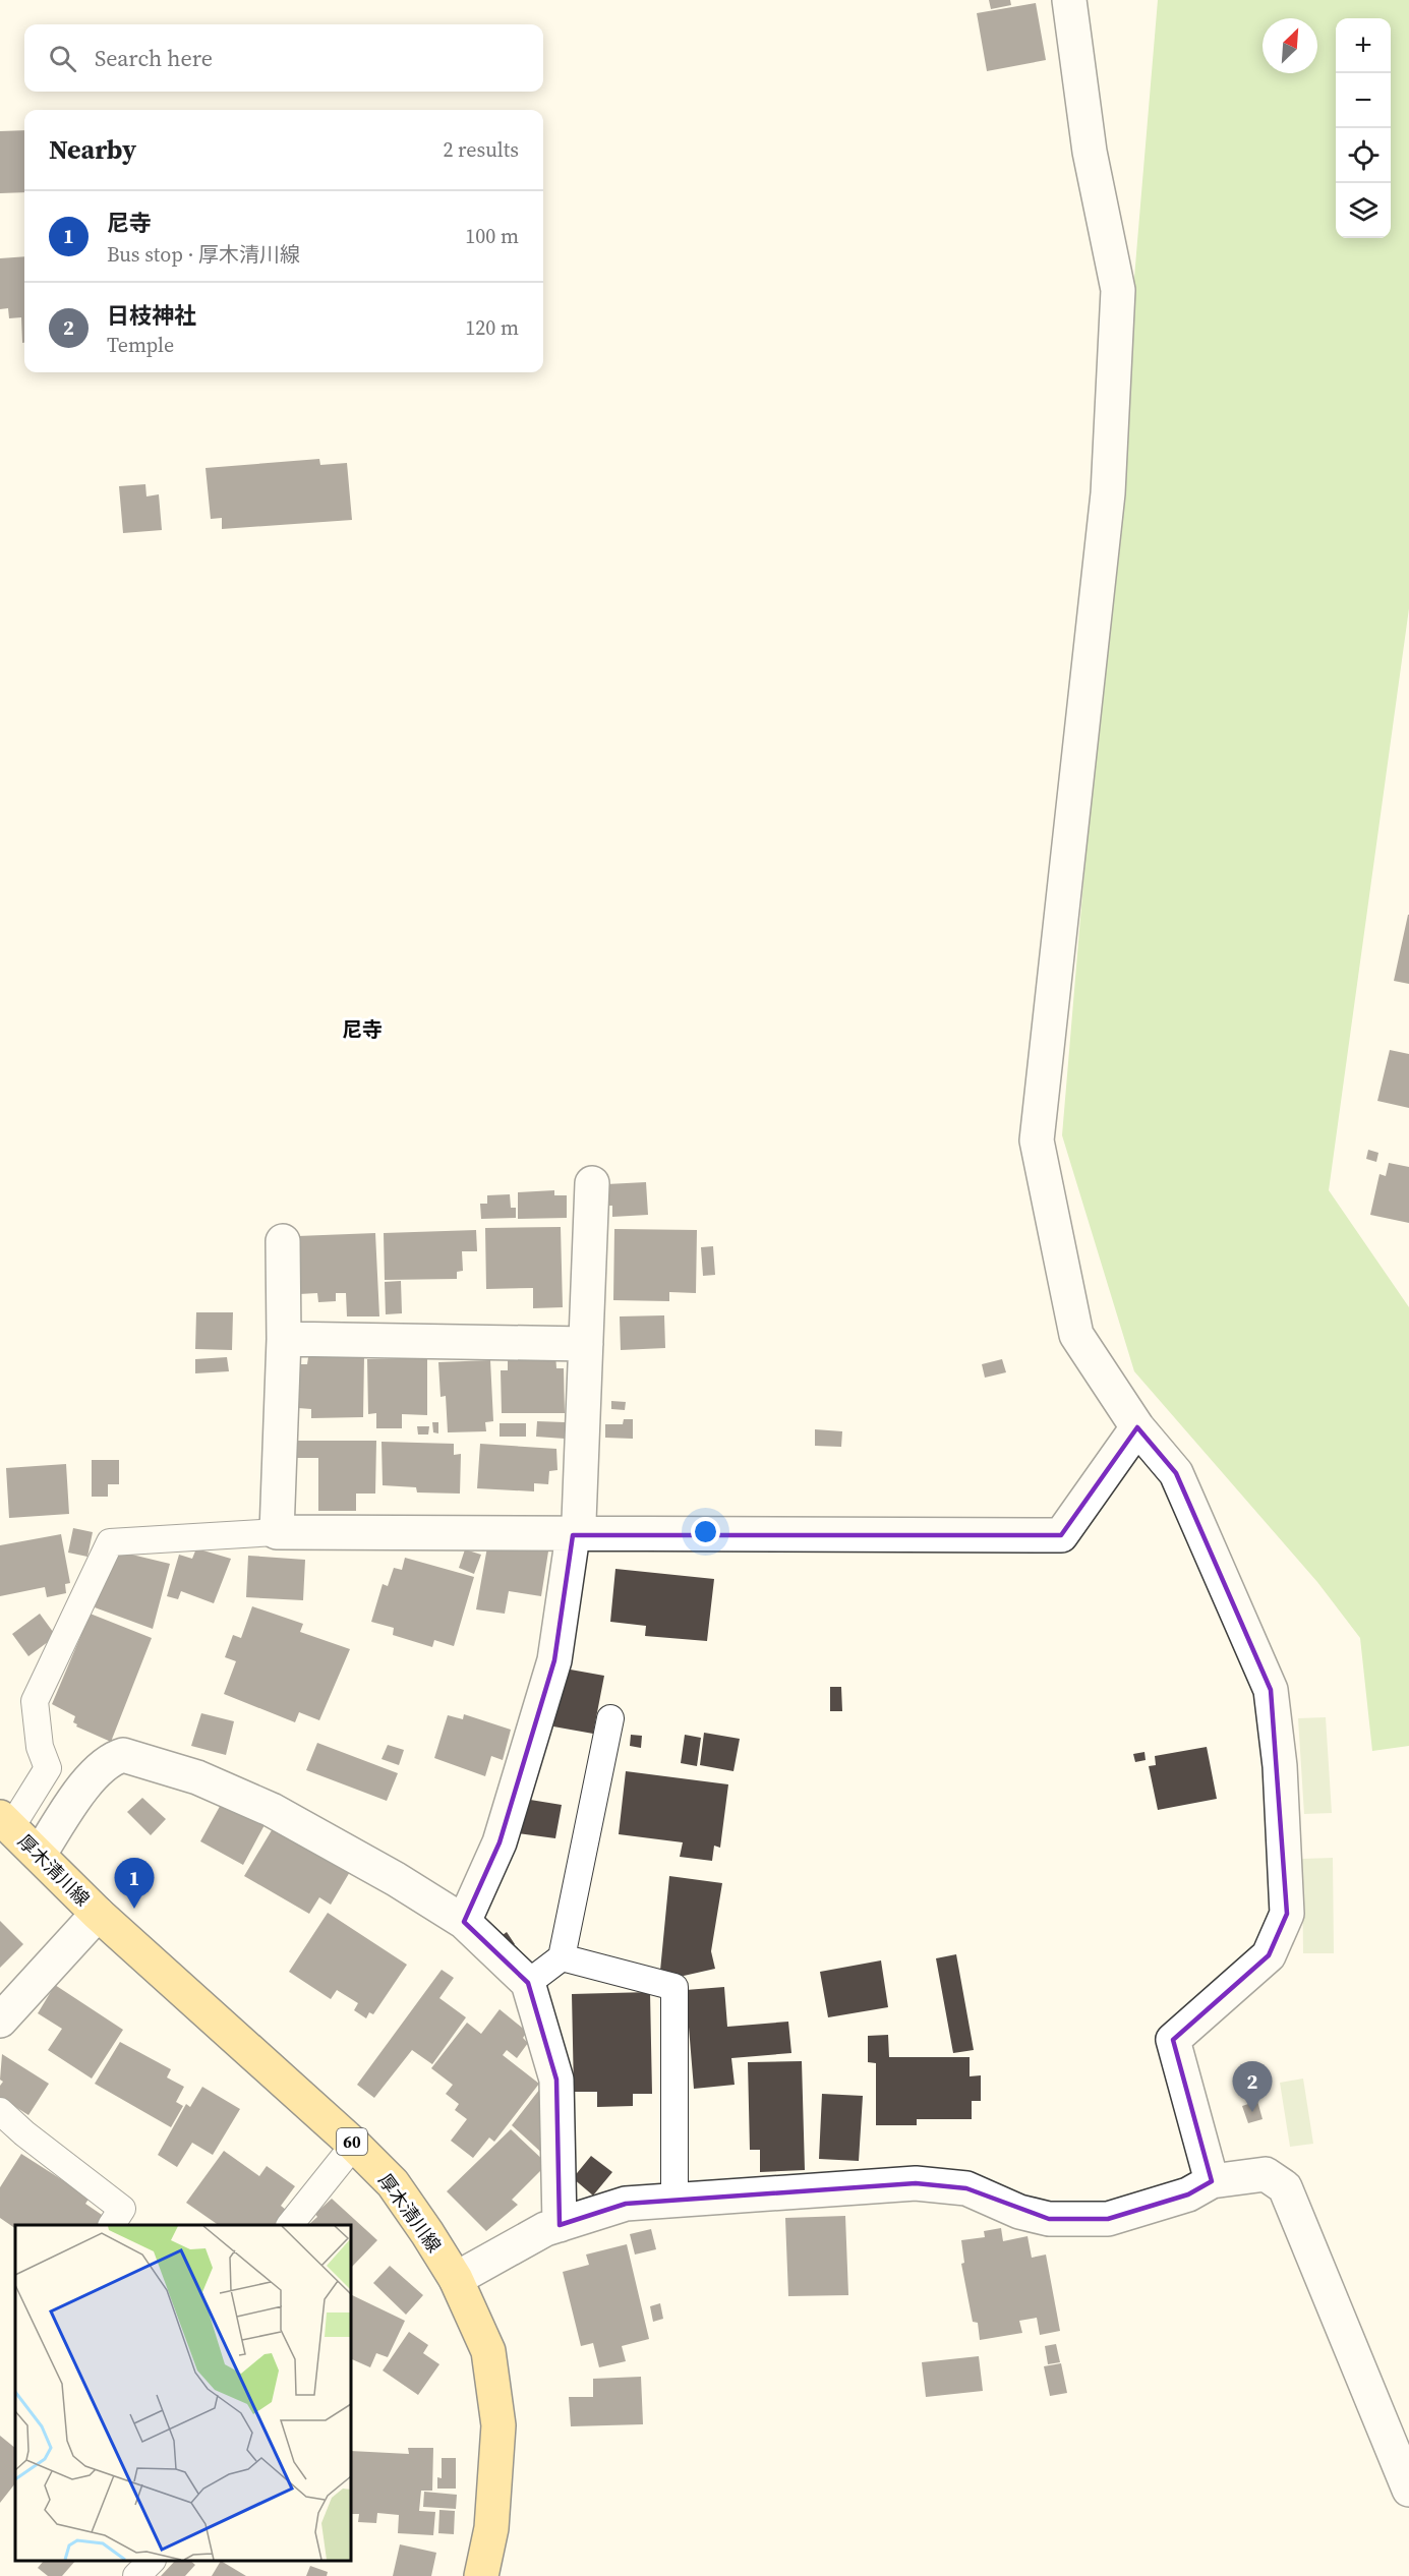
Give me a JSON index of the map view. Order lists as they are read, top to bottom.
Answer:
{
  "streets": {
    "main road": ["厚木清川線", "60"]
  },
  "districts": ["尼寺"],
  "north": "top right",
  "page": {
    "map_buttons": ["+", "−"],
    "search": "Search here",
    "heading": ["Nearby", "2 results"],
    "list": [
      {
        "mark": "1",
        "name": "尼寺",
        "note": "Bus stop · 厚木清川線",
        "value": "100 m"
      },
      {
        "mark": "2",
        "name": "日枝神社",
        "note": "Temple",
        "value": "120 m"
      }
    ],
    "pins": ["1", "2"]
  }
}
